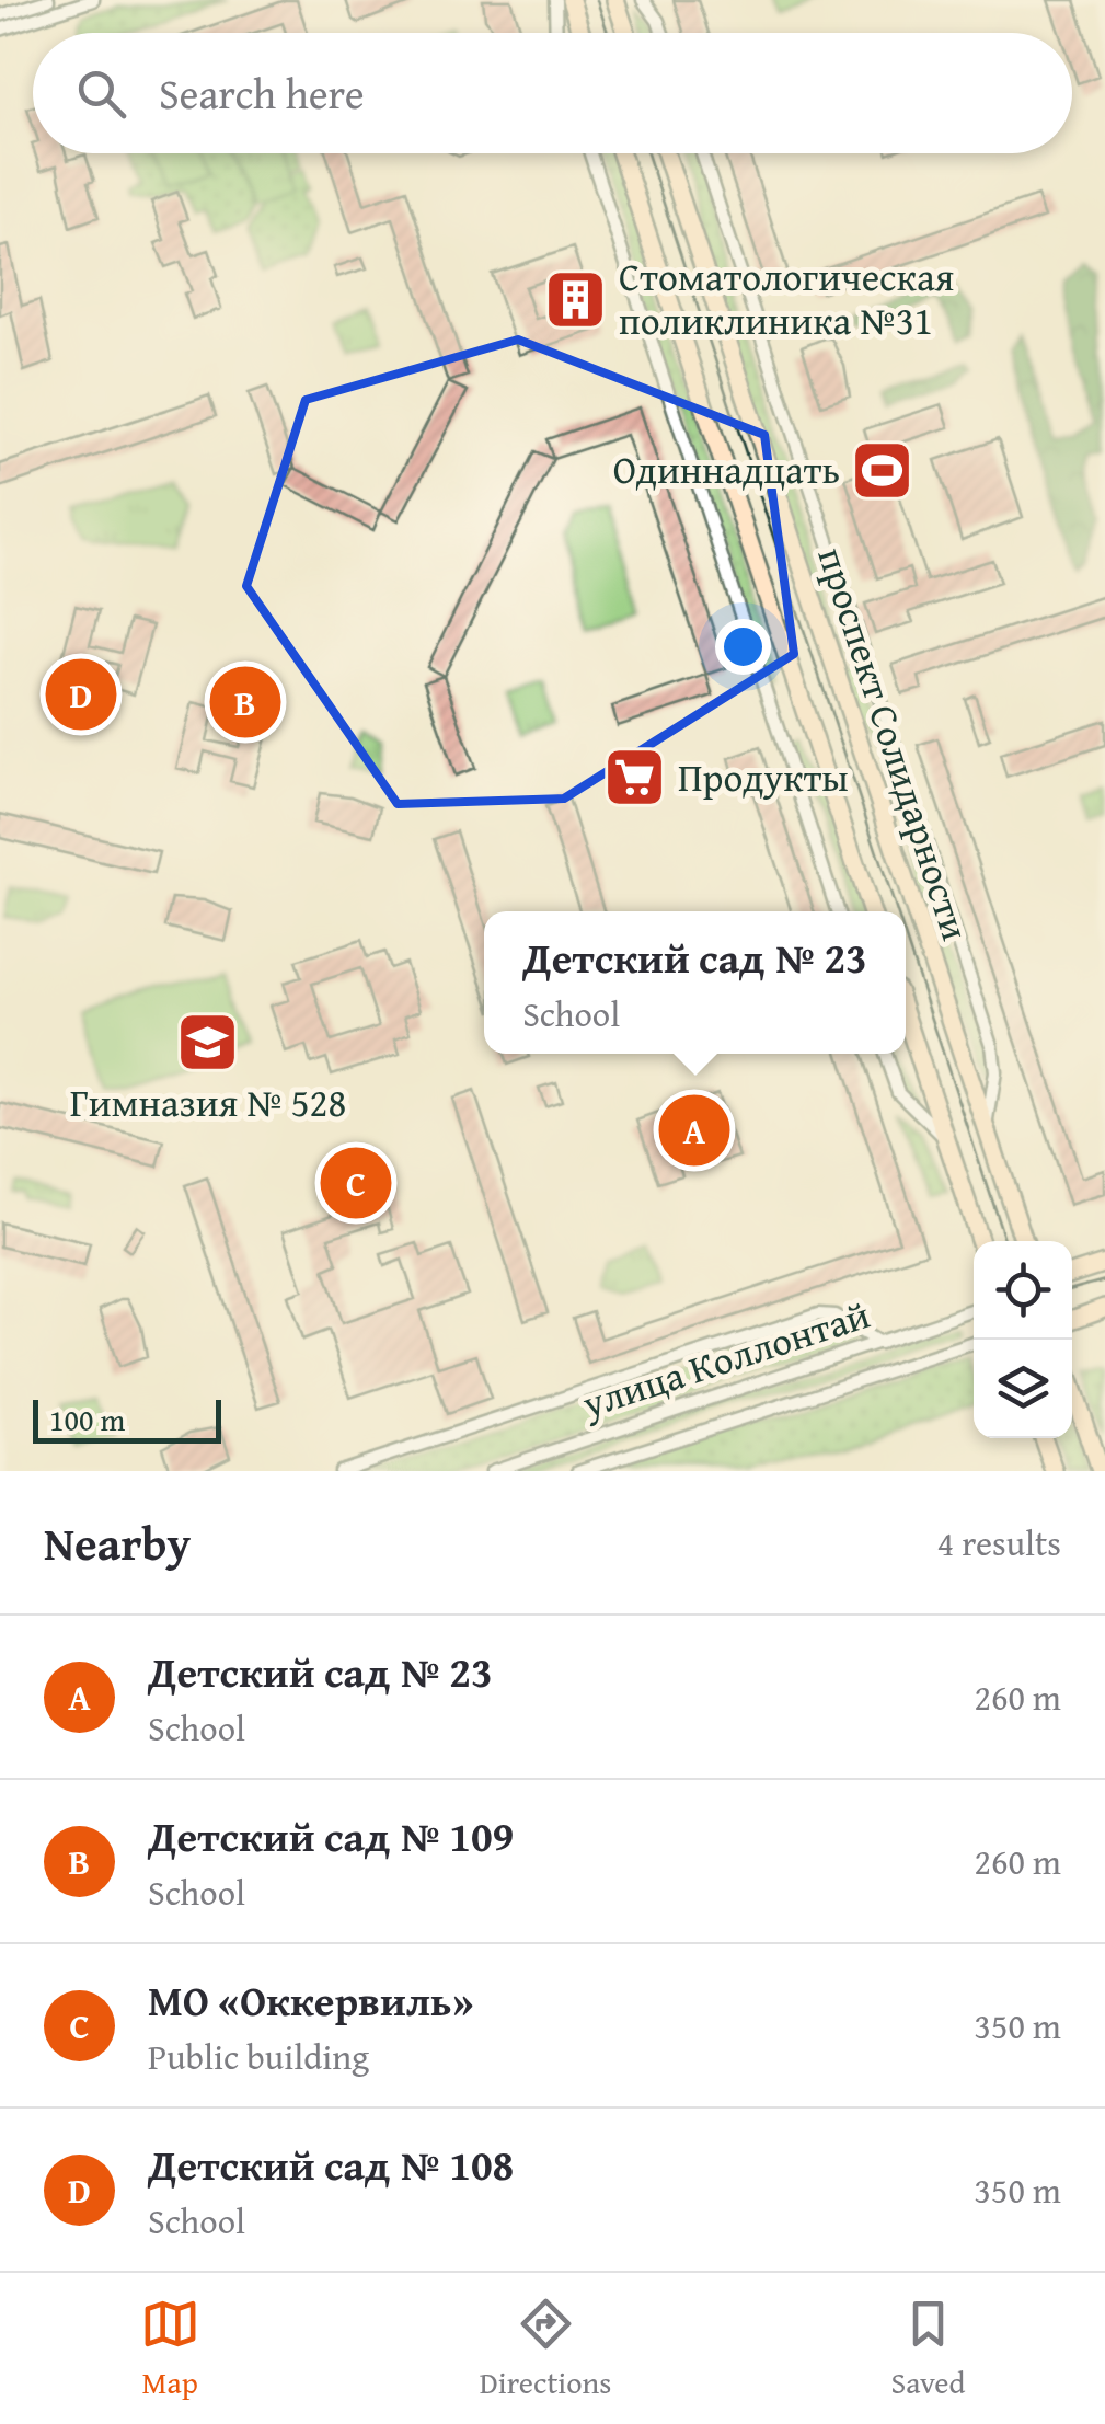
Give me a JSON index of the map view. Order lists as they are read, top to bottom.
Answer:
{
  "streets": {
    "main road": ["проспект Солидарности"],
    "street": ["улица Коллонтай"]
  },
  "places": {
    "building": ["Стоматологическая поликлиника №31"],
    "sports": ["Одиннадцать"],
    "supermarket": ["Продукты"],
    "school or university": ["Гимназия № 528"]
  },
  "scale_bar": "100 m",
  "page": {
    "search": "Search here",
    "pins": [
      "D",
      "B",
      "A",
      "C"
    ],
    "popup": ["Детский сад № 23", "School"],
    "scale": "100 m",
    "heading": ["Nearby", "4 results"],
    "list": [
      {
        "mark": "A",
        "name": "Детский сад № 23",
        "note": "School",
        "value": "260 m"
      },
      {
        "mark": "B",
        "name": "Детский сад № 109",
        "note": "School",
        "value": "260 m"
      },
      {
        "mark": "C",
        "name": "МО «Оккервиль»",
        "note": "Public building",
        "value": "350 m"
      },
      {
        "mark": "D",
        "name": "Детский сад № 108",
        "note": "School",
        "value": "350 m"
      }
    ],
    "nav": ["Map", "Directions", "Saved"]
  }
}
